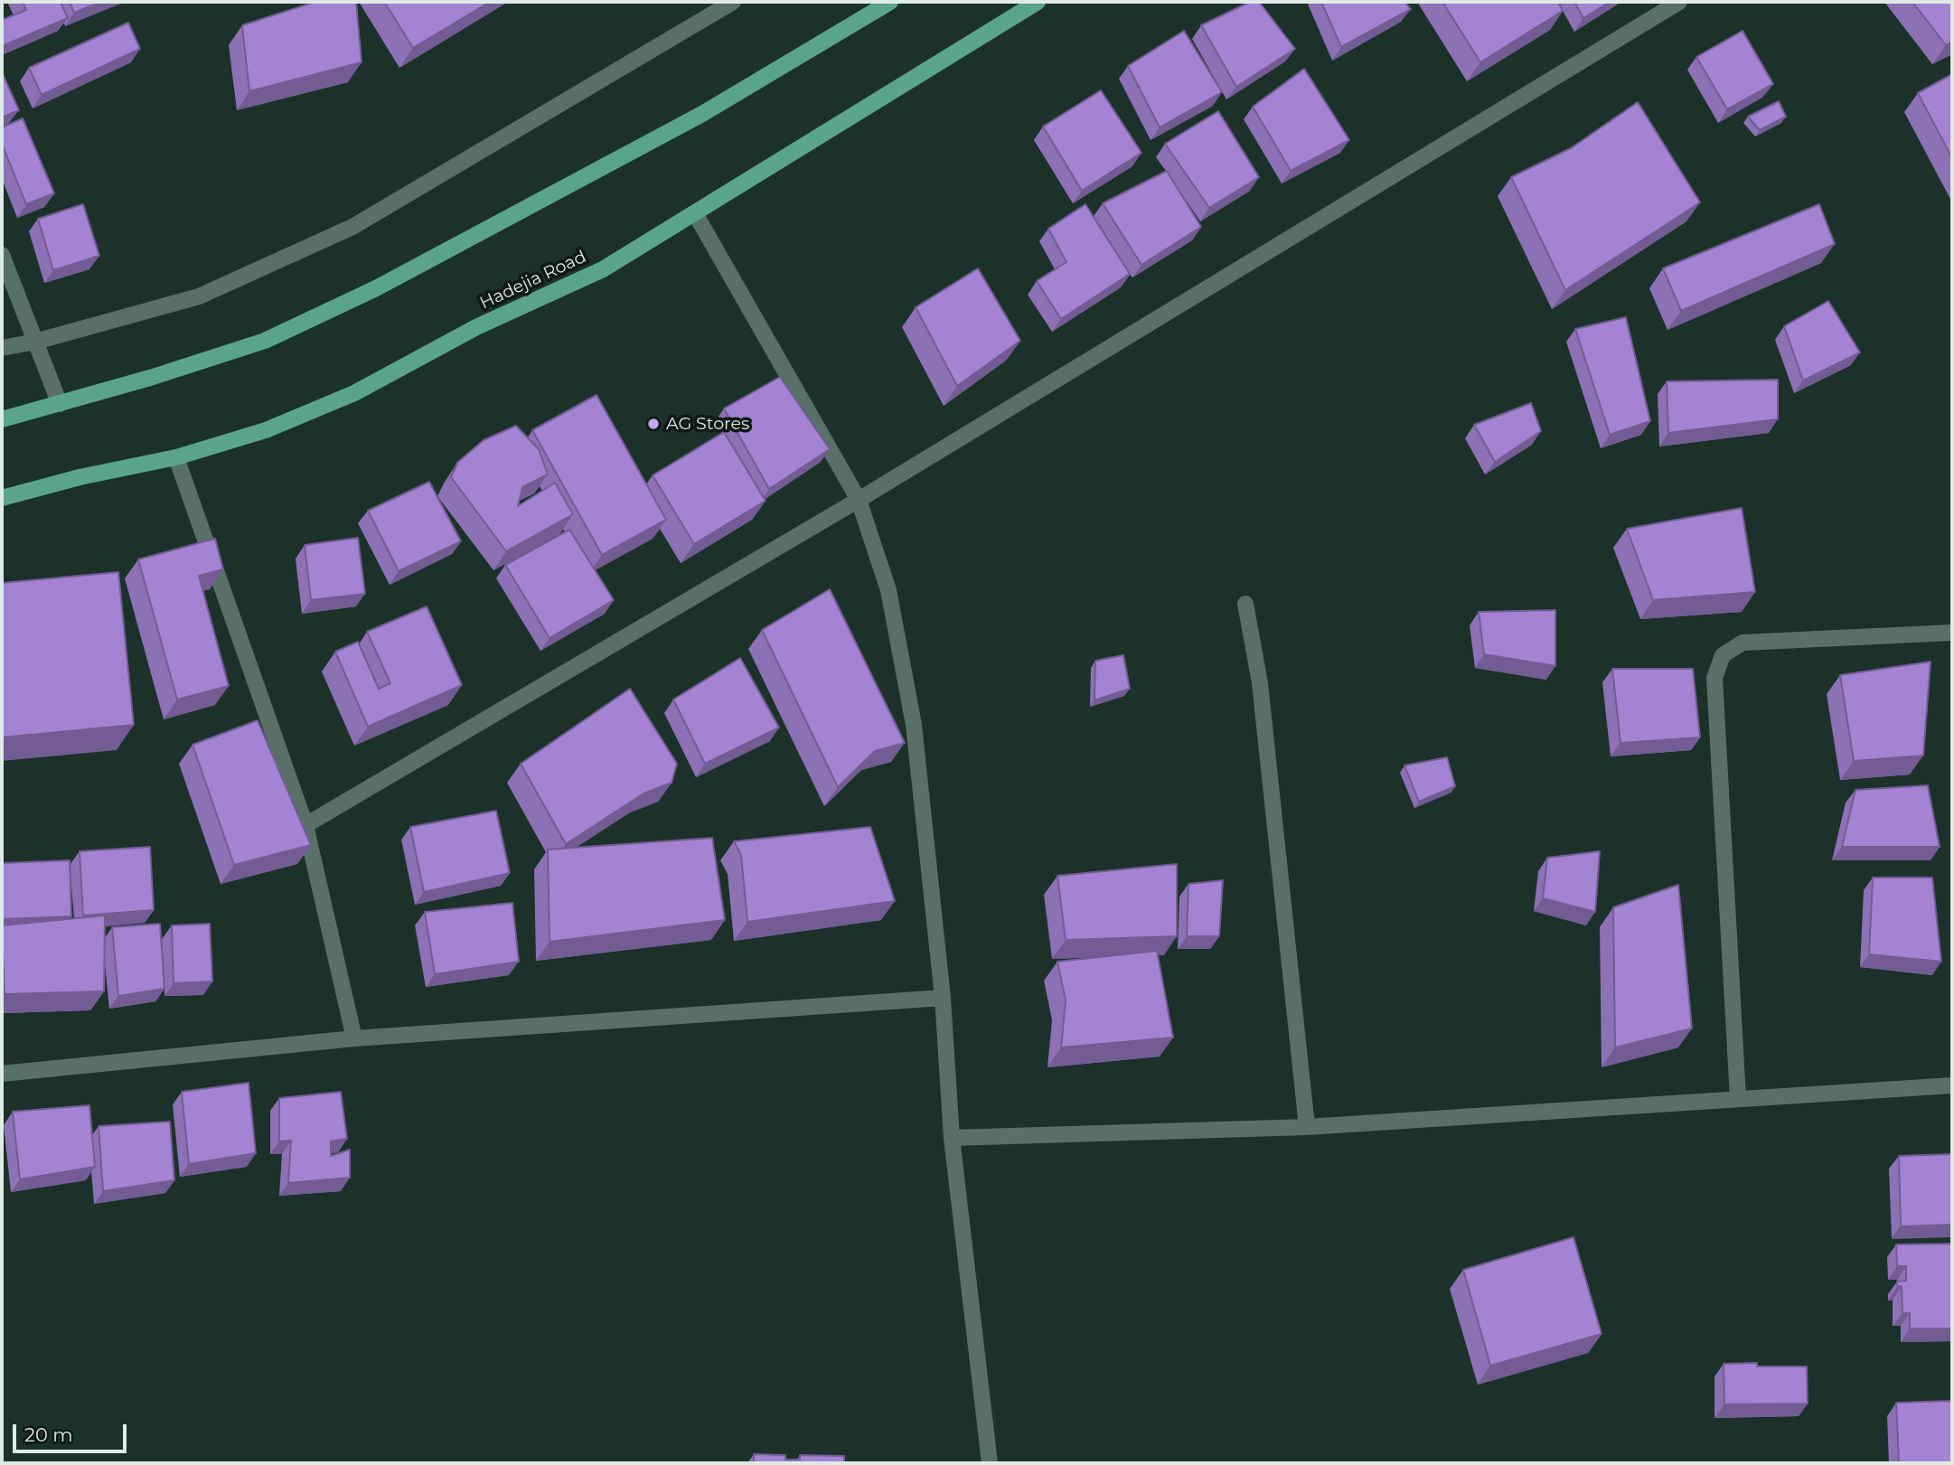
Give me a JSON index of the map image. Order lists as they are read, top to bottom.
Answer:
{
  "streets": {
    "main road": ["Hadejia Road"]
  },
  "places": ["AG Stores"],
  "scale_bar": "20 m"
}
